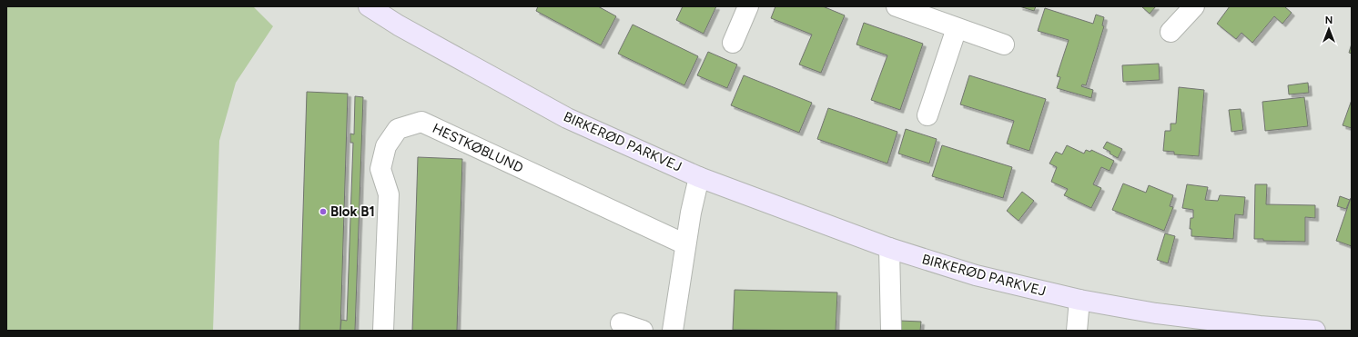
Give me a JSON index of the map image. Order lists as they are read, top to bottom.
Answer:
{
  "streets": {
    "street": ["BIRKERØD PARKVEJ", "HESTKØBLUND"]
  },
  "places": ["Blok B1"],
  "north": "top"
}
